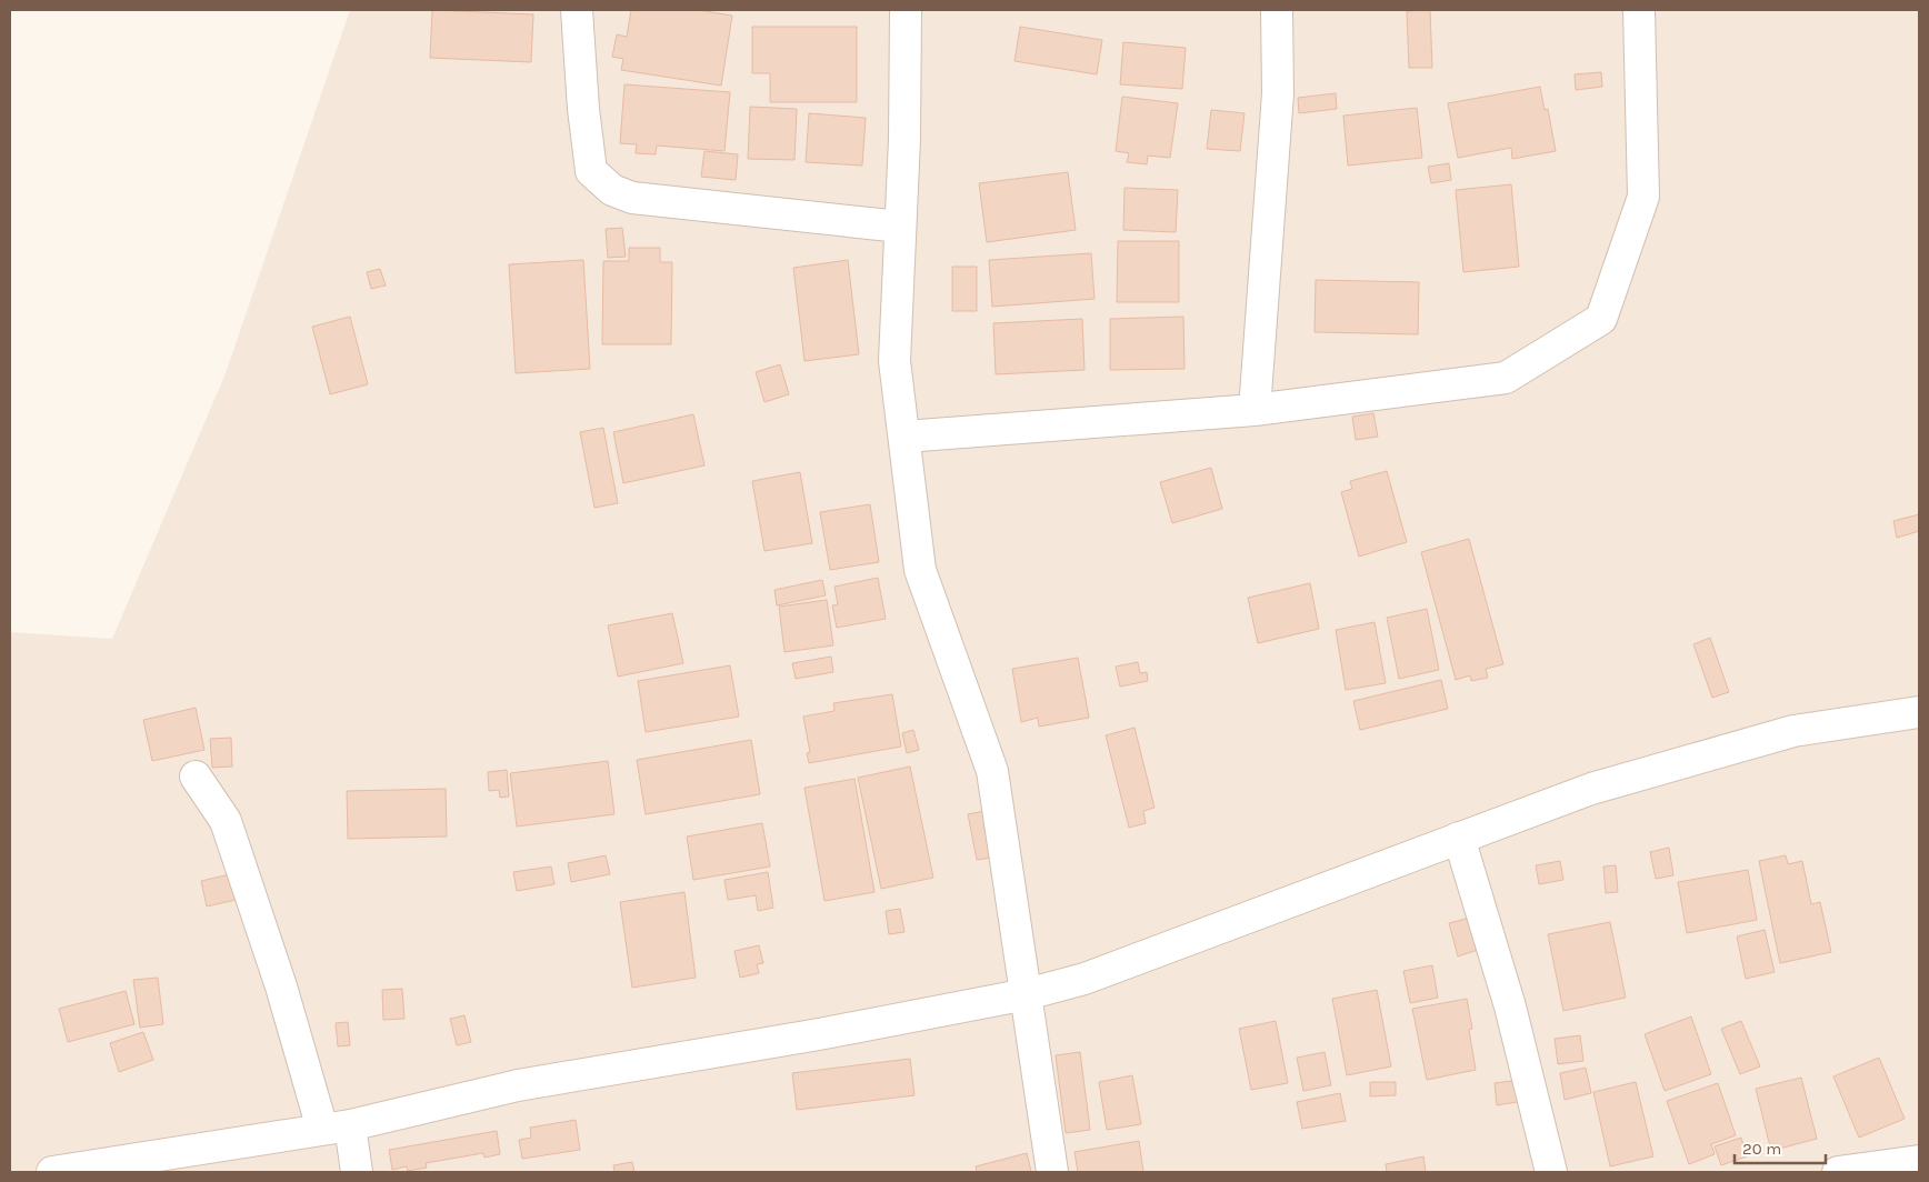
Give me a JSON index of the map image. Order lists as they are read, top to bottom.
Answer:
{
  "scale_bar": "20 m"
}
